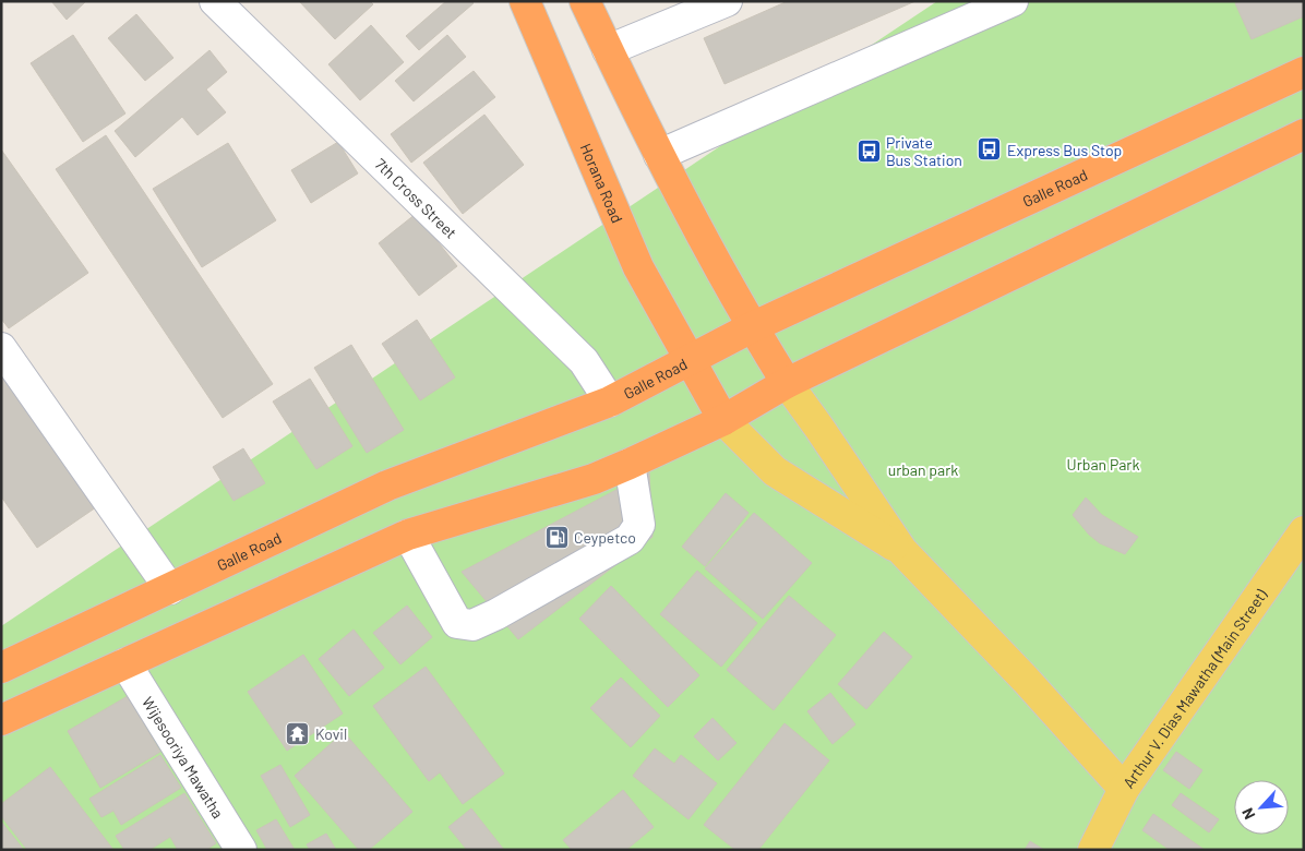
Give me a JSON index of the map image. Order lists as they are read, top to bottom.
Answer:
{
  "streets": {
    "highway": ["Horana Road", "Galle Road"],
    "main road": ["Arthur V. Dias Mawatha (Main Street)"],
    "street": ["7th Cross Street", "Wijesooriya Mawatha"]
  },
  "crossings": [
    ["Horana Road", "Galle Road"],
    ["Galle Road", "7th Cross Street"]
  ],
  "parks": ["Urban Park", "urban park"],
  "places": {
    "bus stop": ["Express Bus Stop", "Private Bus Station"],
    "fuel station": ["Ceypetco"],
    "temple": ["Kovil"]
  },
  "north": "bottom left"
}
